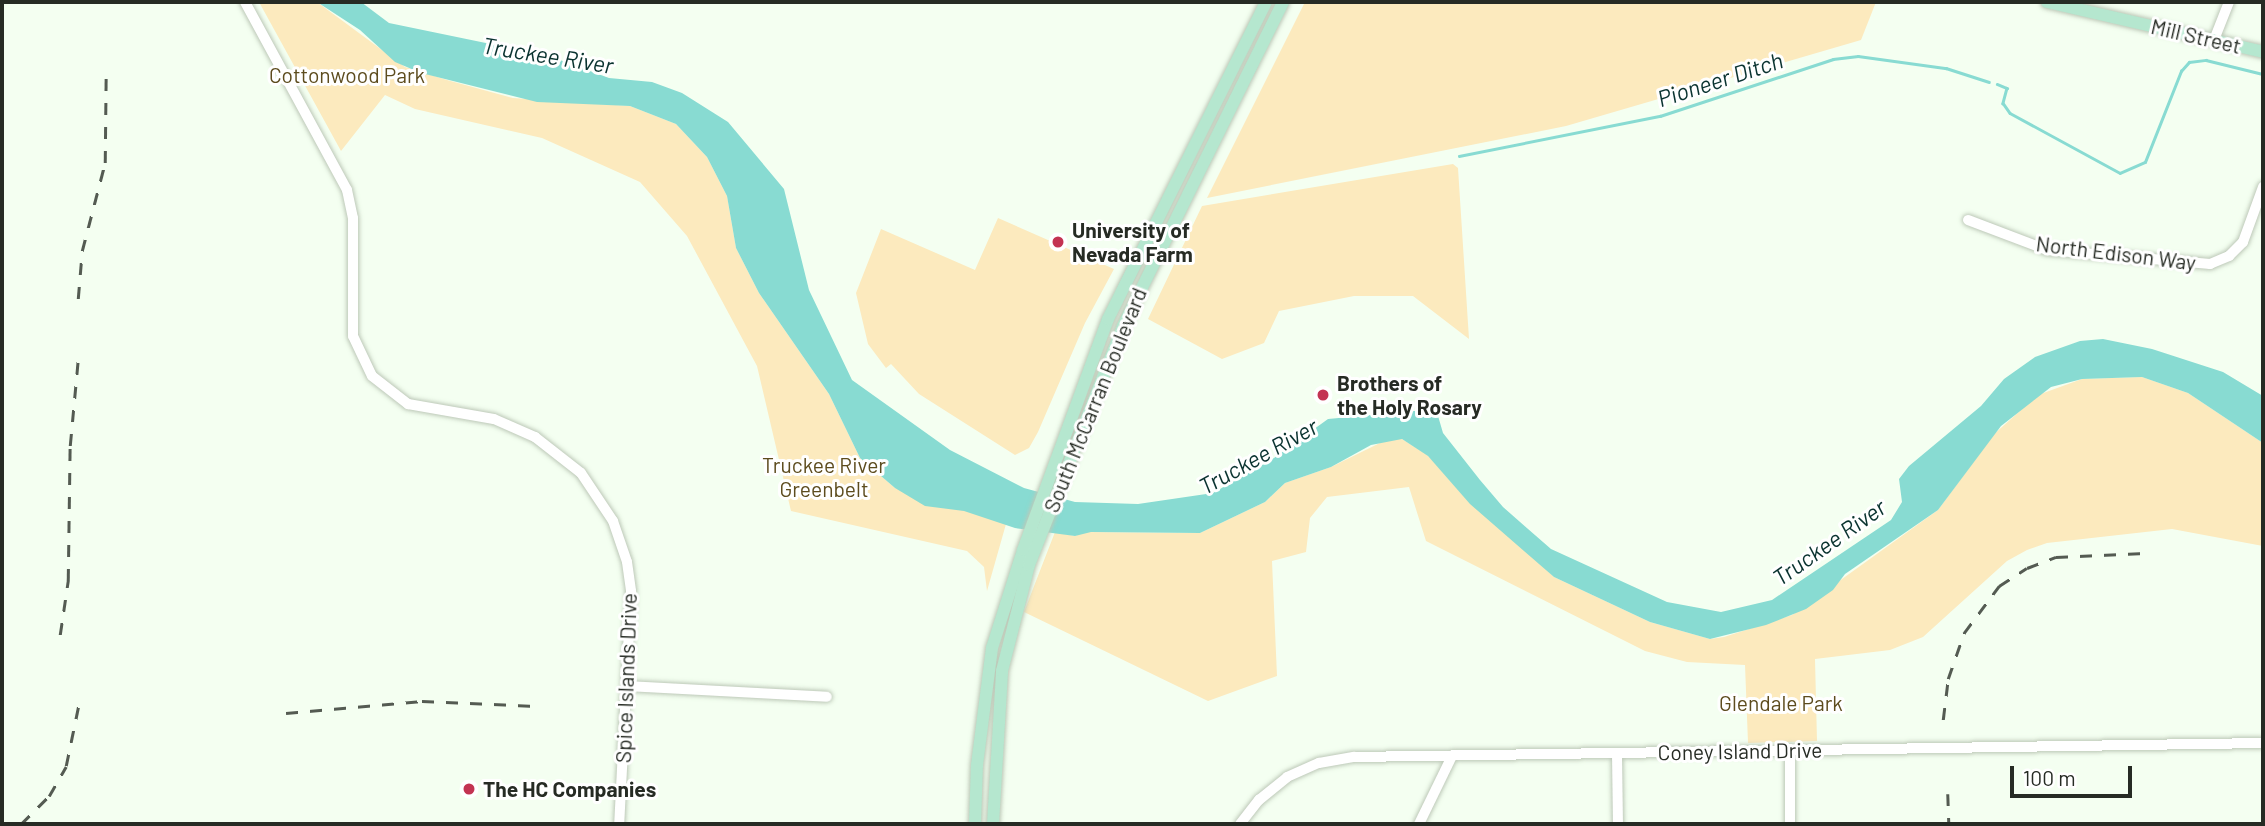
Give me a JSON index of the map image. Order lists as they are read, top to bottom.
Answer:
{
  "streets": {
    "main road": ["Mill Street", "South McCarran Boulevard"],
    "street": ["North Edison Way", "Spice Islands Drive", "Coney Island Drive"]
  },
  "water": ["Truckee River", "Pioneer Ditch"],
  "parks": ["Cottonwood Park", "Truckee River Greenbelt", "Glendale Park"],
  "places": ["University of Nevada Farm", "Brothers of the Holy Rosary", "The HC Companies"],
  "scale_bar": "100 m"
}
